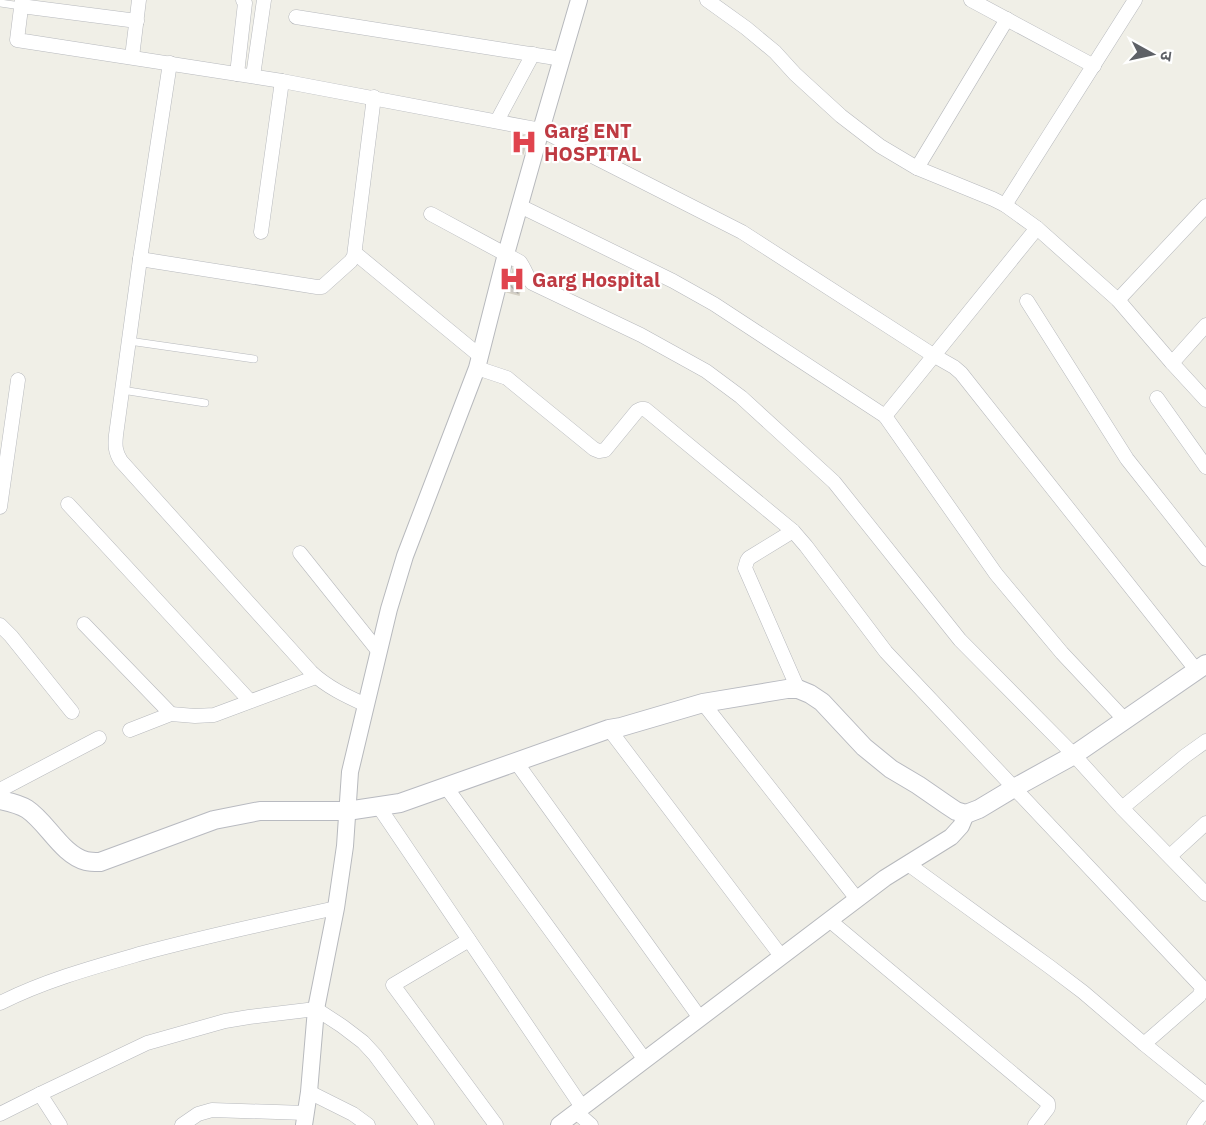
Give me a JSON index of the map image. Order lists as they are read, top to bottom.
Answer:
{
  "places": {
    "hospital": ["Garg ENT HOSPITAL", "Garg Hospital"]
  },
  "north": "right"
}
